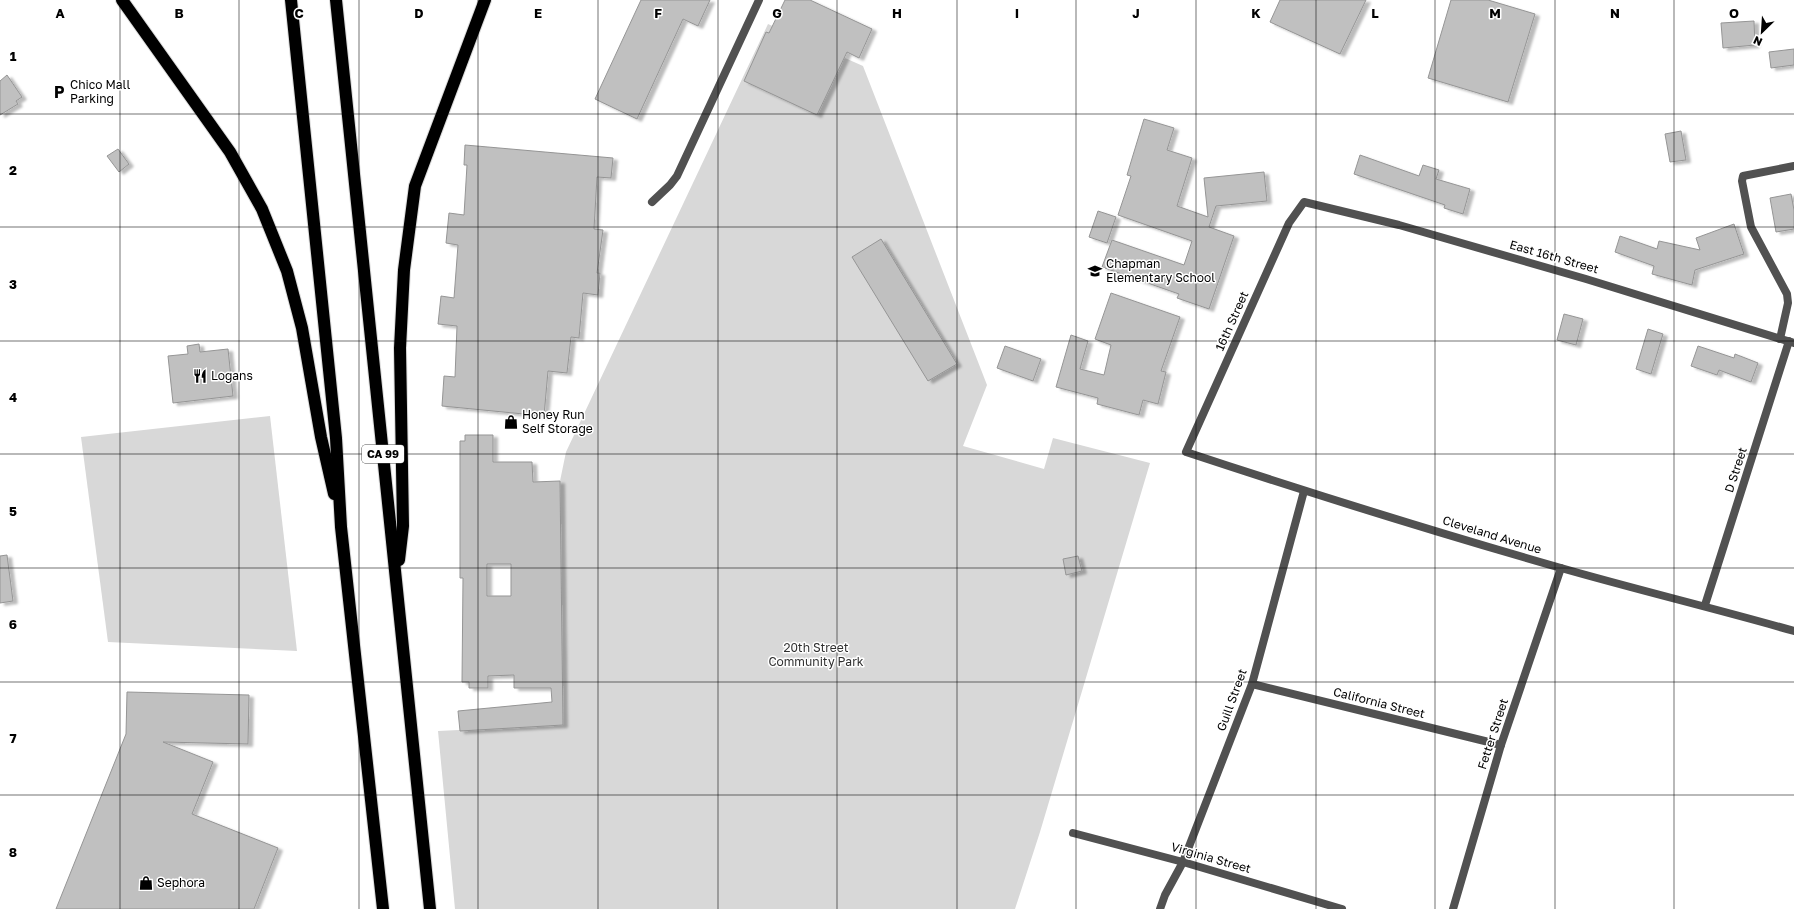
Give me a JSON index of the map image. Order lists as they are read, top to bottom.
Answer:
{
  "streets": {
    "highway": ["CA 99"],
    "street": [
      "East 16th Street",
      "16th Street",
      "D Street",
      "Cleveland Avenue",
      "Guill Street",
      "California Street",
      "Fetter Street",
      "Virginia Street"
    ]
  },
  "crossings": [
    ["East 16th Street", "16th Street"],
    ["East 16th Street", "D Street"],
    ["16th Street", "Cleveland Avenue"],
    ["D Street", "Cleveland Avenue"],
    ["Cleveland Avenue", "Guill Street"],
    ["Cleveland Avenue", "Fetter Street"],
    ["Guill Street", "California Street"],
    ["Guill Street", "Virginia Street"],
    ["California Street", "Fetter Street"]
  ],
  "parks": ["20th Street Community Park"],
  "places": {
    "parking": ["Chico Mall Parking"],
    "school or university": ["Chapman Elementary School"],
    "restaurant": ["Logans"],
    "shop": ["Honey Run Self Storage", "Sephora"]
  },
  "north": "bottom left",
  "grid": {
    "columns": [
      "A",
      "B",
      "C",
      "D",
      "E",
      "F",
      "G",
      "H",
      "I",
      "J",
      "K",
      "L",
      "M",
      "N",
      "O"
    ],
    "rows": [
      "1",
      "2",
      "3",
      "4",
      "5",
      "6",
      "7",
      "8"
    ]
  }
}
